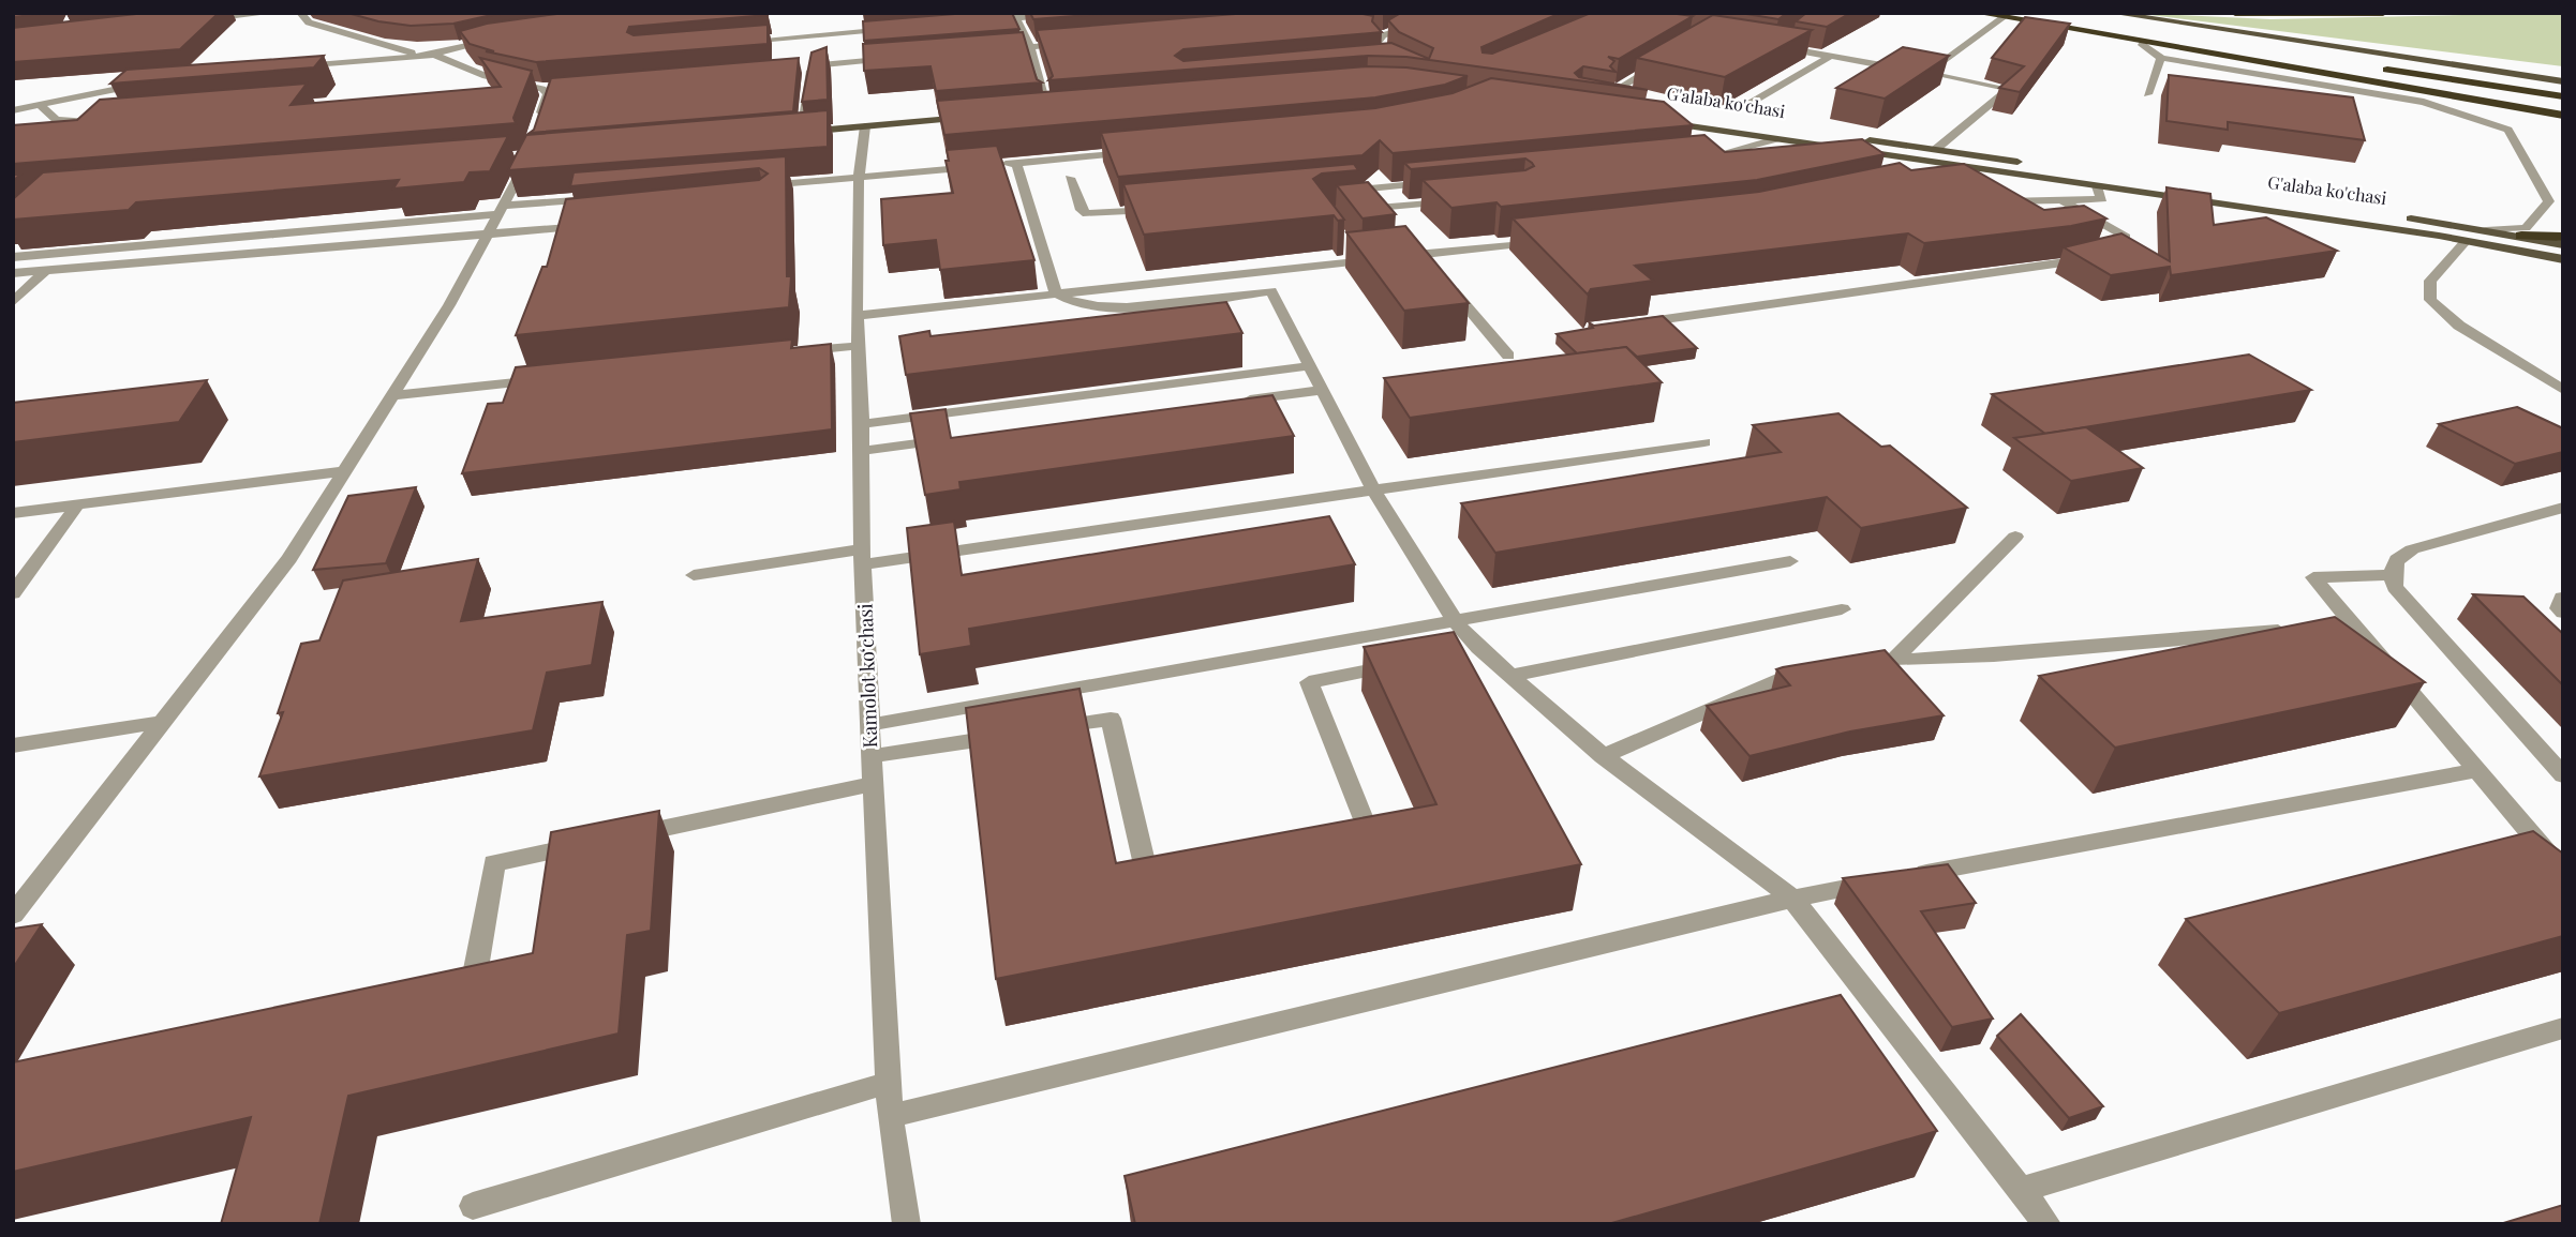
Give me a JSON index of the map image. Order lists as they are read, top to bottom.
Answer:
{
  "streets": {
    "main road": ["G'alaba ko'chasi"],
    "street": ["Kamolot koʻchasi"]
  }
}
